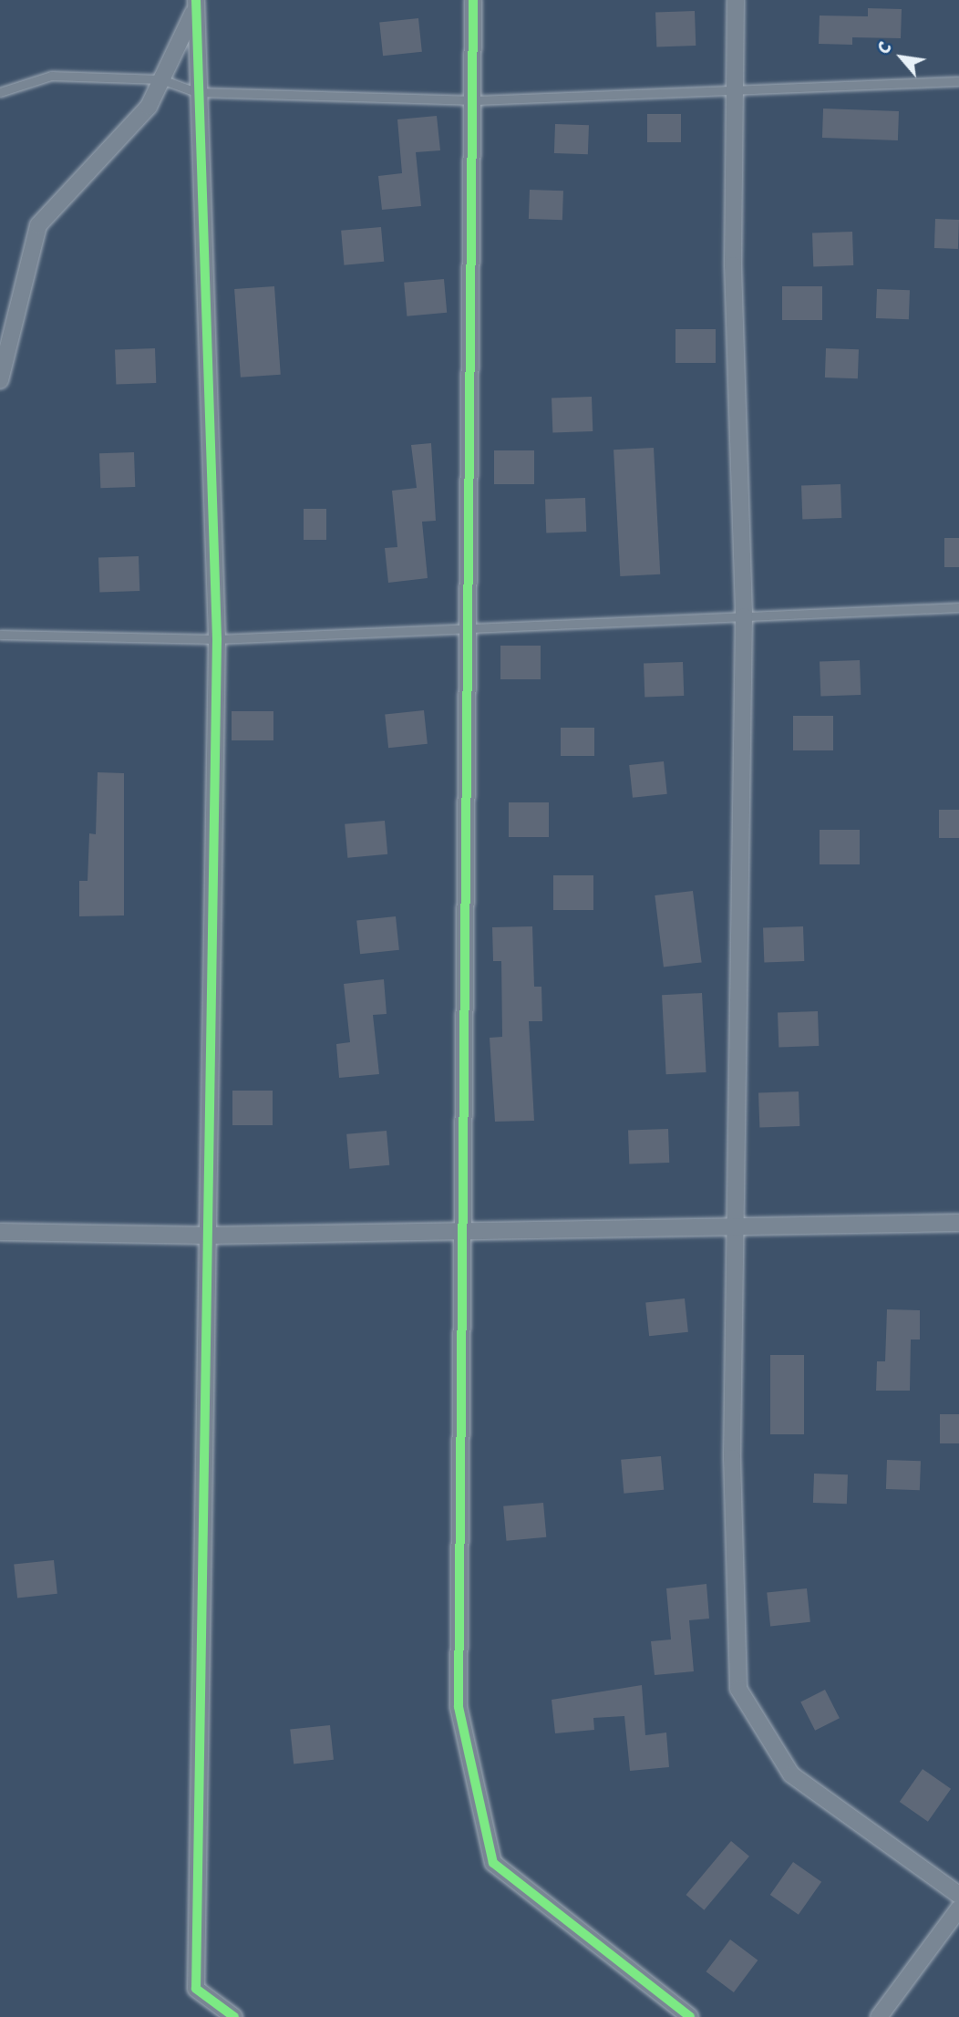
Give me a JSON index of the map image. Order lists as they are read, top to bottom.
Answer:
{
  "north": "top left"
}
